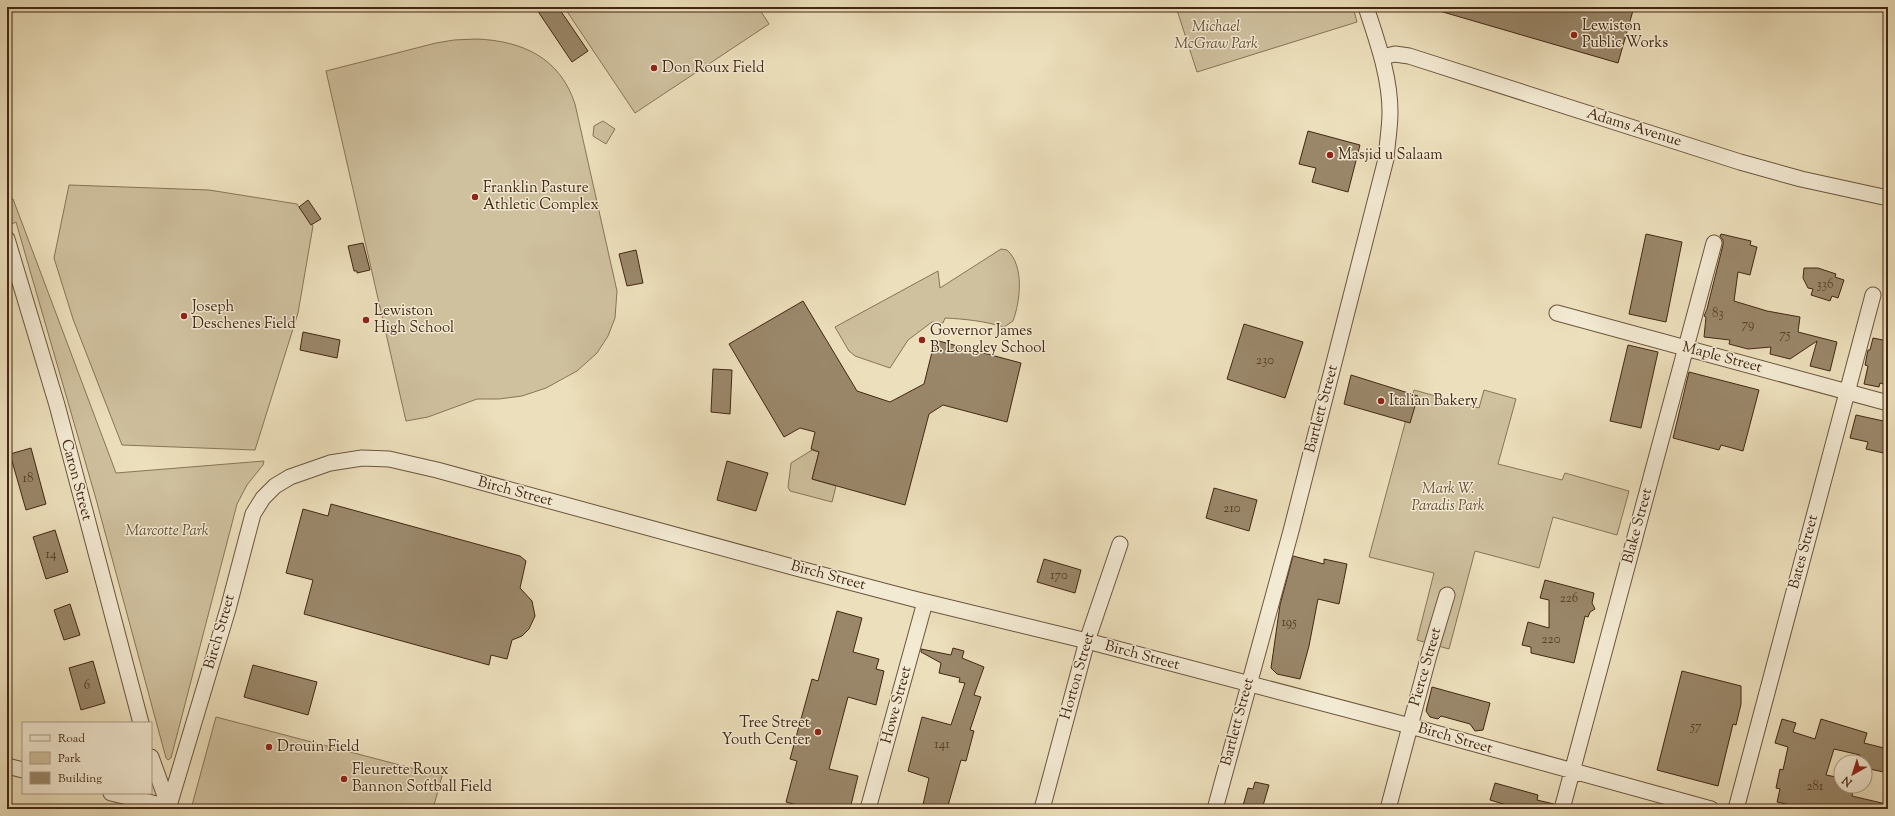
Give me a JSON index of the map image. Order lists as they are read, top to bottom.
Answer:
{
  "streets": {
    "street": [
      "Adams Avenue",
      "Maple Street",
      "Bartlett Street",
      "Caron Street",
      "Birch Street",
      "Blake Street",
      "Bates Street",
      "Pierce Street",
      "Horton Street",
      "Howe Street"
    ]
  },
  "crossings": [
    ["Adams Avenue", "Bartlett Street"],
    ["Maple Street", "Blake Street"],
    ["Maple Street", "Bates Street"],
    ["Bartlett Street", "Birch Street"],
    ["Birch Street", "Blake Street"],
    ["Birch Street", "Pierce Street"],
    ["Birch Street", "Horton Street"],
    ["Birch Street", "Howe Street"]
  ],
  "parks": ["Michael McGraw Park", "Mark W. Paradis Park", "Marcotte Park"],
  "places": [
    "Lewiston Public Works",
    "Don Roux Field",
    "Masjid u Salaam",
    "Franklin Pasture Athletic Complex",
    "Joseph Deschenes Field",
    "Lewiston High School",
    "Governor James B. Longley School",
    "Italian Bakery",
    "Tree Street Youth Center",
    "Drouin Field",
    "Fleurette Roux Bannon Softball Field"
  ],
  "house_numbers": [
    "336",
    "83",
    "79",
    "75",
    "230",
    "18",
    "210",
    "14",
    "170",
    "226",
    "195",
    "220",
    "6",
    "57",
    "141",
    "281"
  ],
  "legend": ["Road", "Park", "Building"],
  "north": "bottom left"
}
